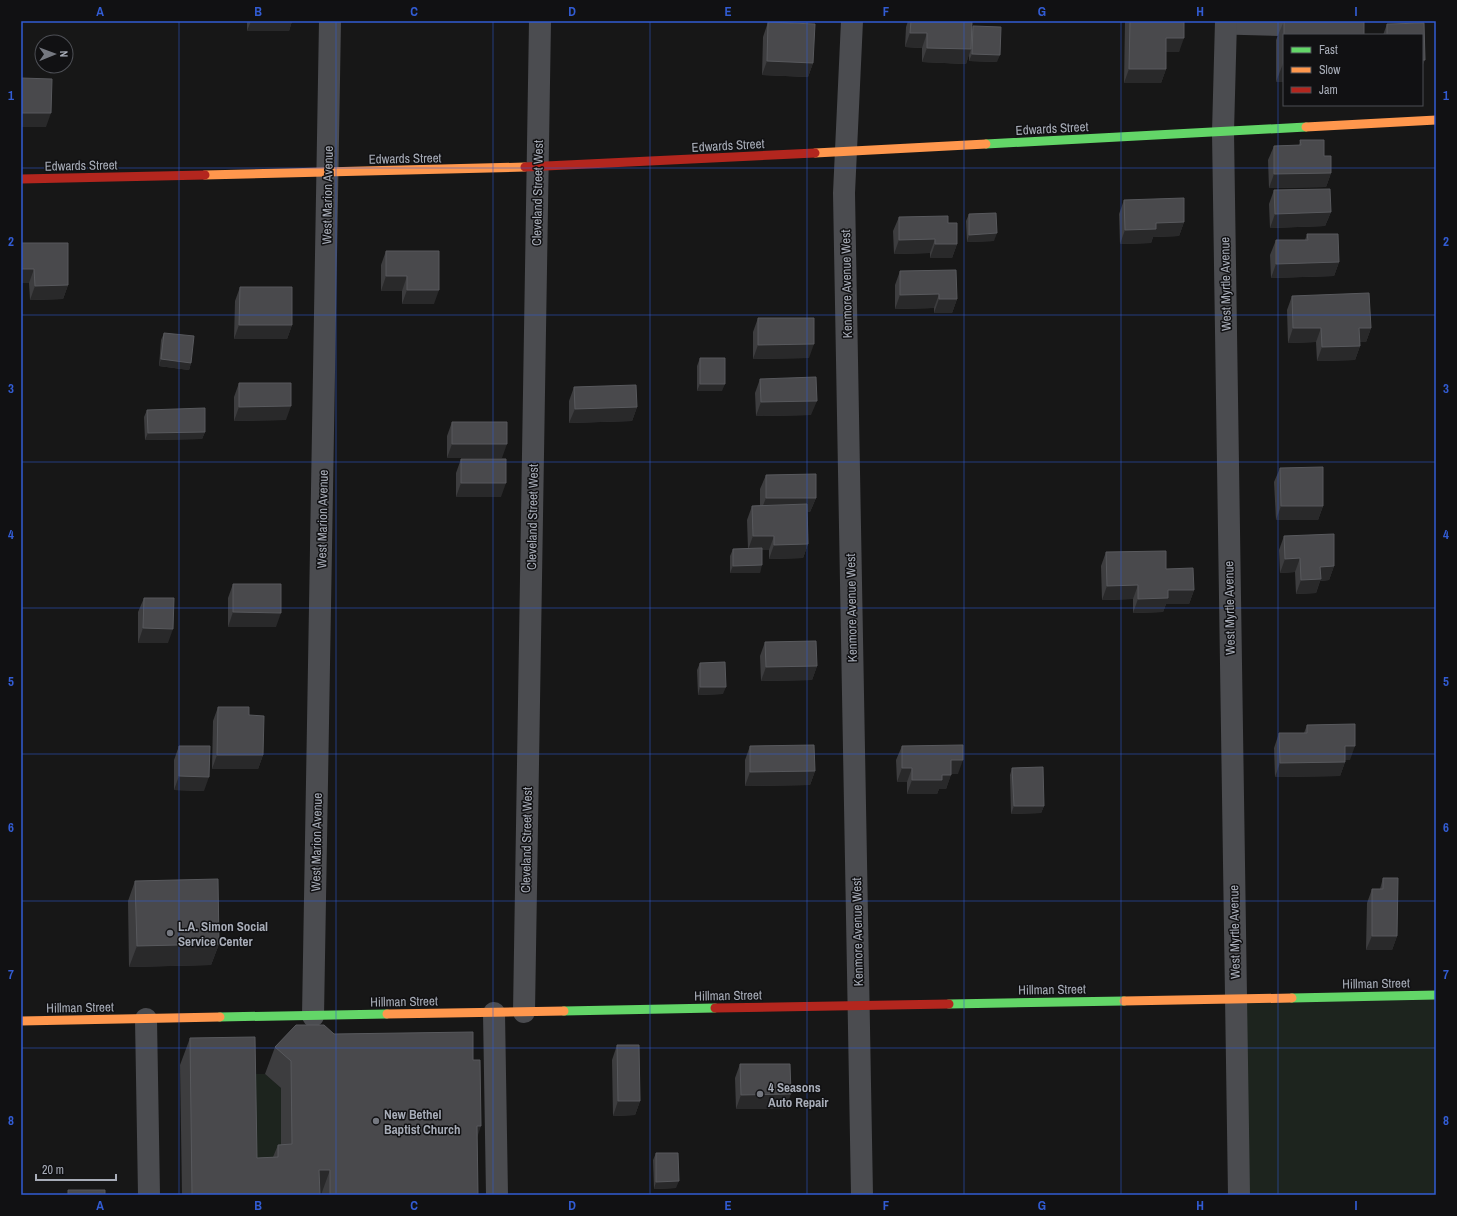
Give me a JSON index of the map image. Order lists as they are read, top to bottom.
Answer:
{
  "streets": {
    "street": [
      "Edwards Street",
      "Cleveland Street West",
      "West Marion Avenue",
      "Kenmore Avenue West",
      "West Myrtle Avenue",
      "Hillman Street"
    ]
  },
  "crossings": [
    ["Edwards Street", "Cleveland Street West"],
    ["Edwards Street", "West Marion Avenue"],
    ["Edwards Street", "Kenmore Avenue West"],
    ["Edwards Street", "West Myrtle Avenue"],
    ["Cleveland Street West", "Hillman Street"],
    ["West Marion Avenue", "Hillman Street"],
    ["Kenmore Avenue West", "Hillman Street"],
    ["West Myrtle Avenue", "Hillman Street"]
  ],
  "places": ["L.A. Simon Social Service Center", "4 Seasons Auto Repair", "New Bethel Baptist Church"],
  "legend": ["Fast", "Slow", "Jam"],
  "scale_bar": "20 m",
  "north": "right",
  "grid": {
    "columns": [
      "A",
      "B",
      "C",
      "D",
      "E",
      "F",
      "G",
      "H",
      "I"
    ],
    "rows": [
      "1",
      "2",
      "3",
      "4",
      "5",
      "6",
      "7",
      "8"
    ]
  }
}
